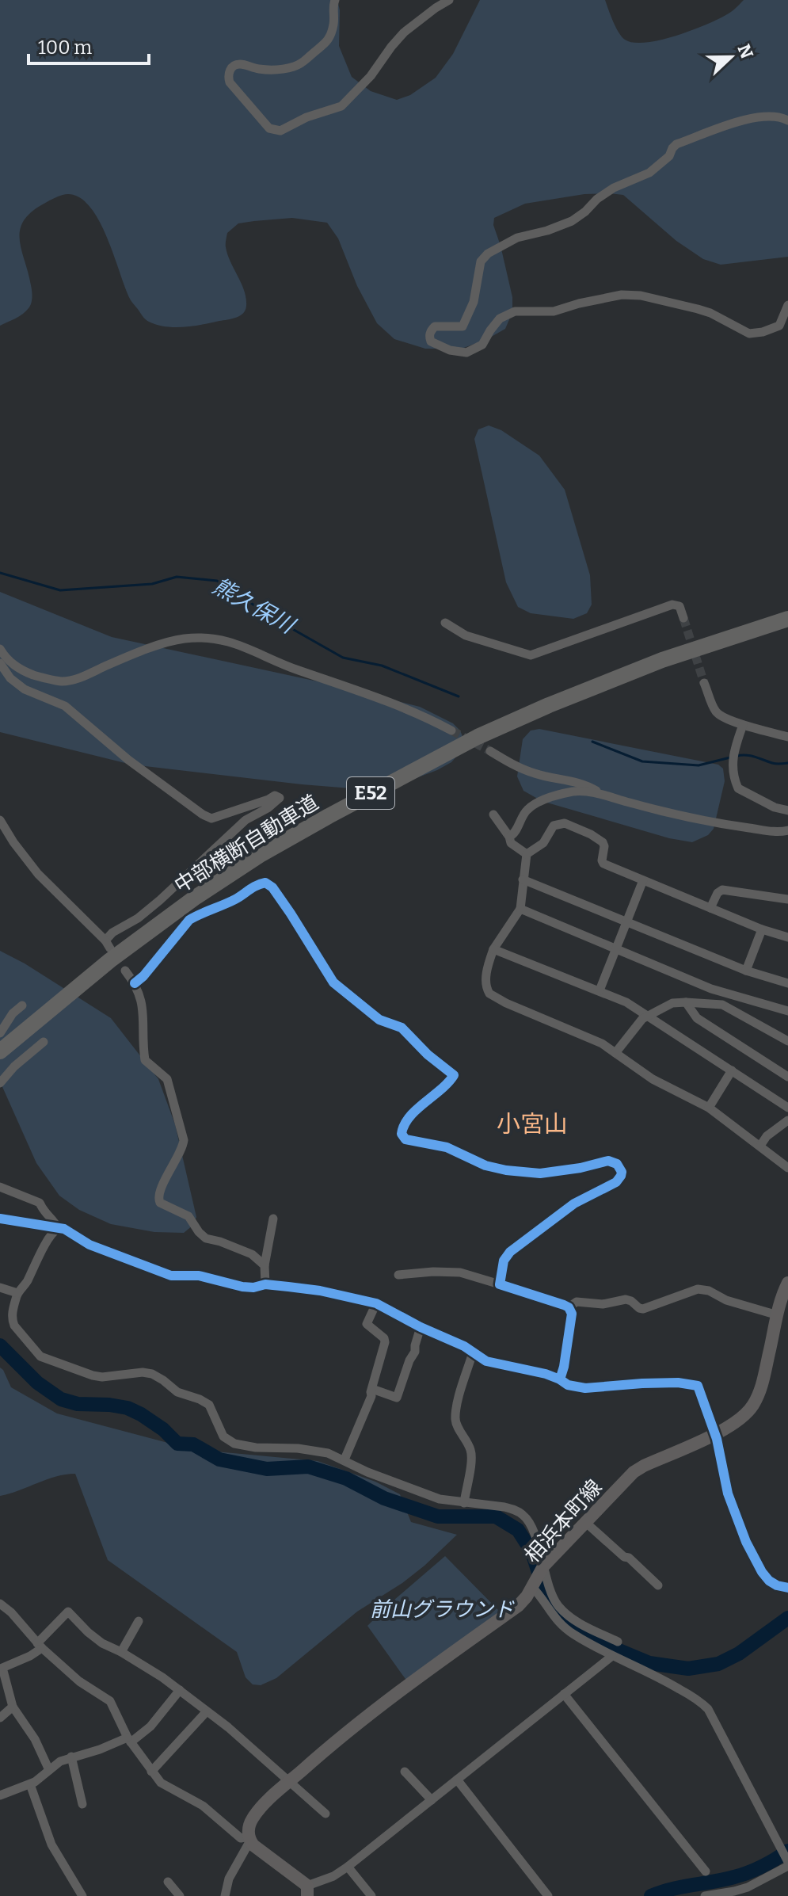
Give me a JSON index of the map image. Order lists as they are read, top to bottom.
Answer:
{
  "streets": {
    "highway": ["E52", "中部横断自動車道"],
    "main road": ["相浜本町線"]
  },
  "districts": ["小宮山"],
  "water": ["熊久保川"],
  "parks": ["前山グラウンド"],
  "scale_bar": "100 m",
  "north": "right"
}
